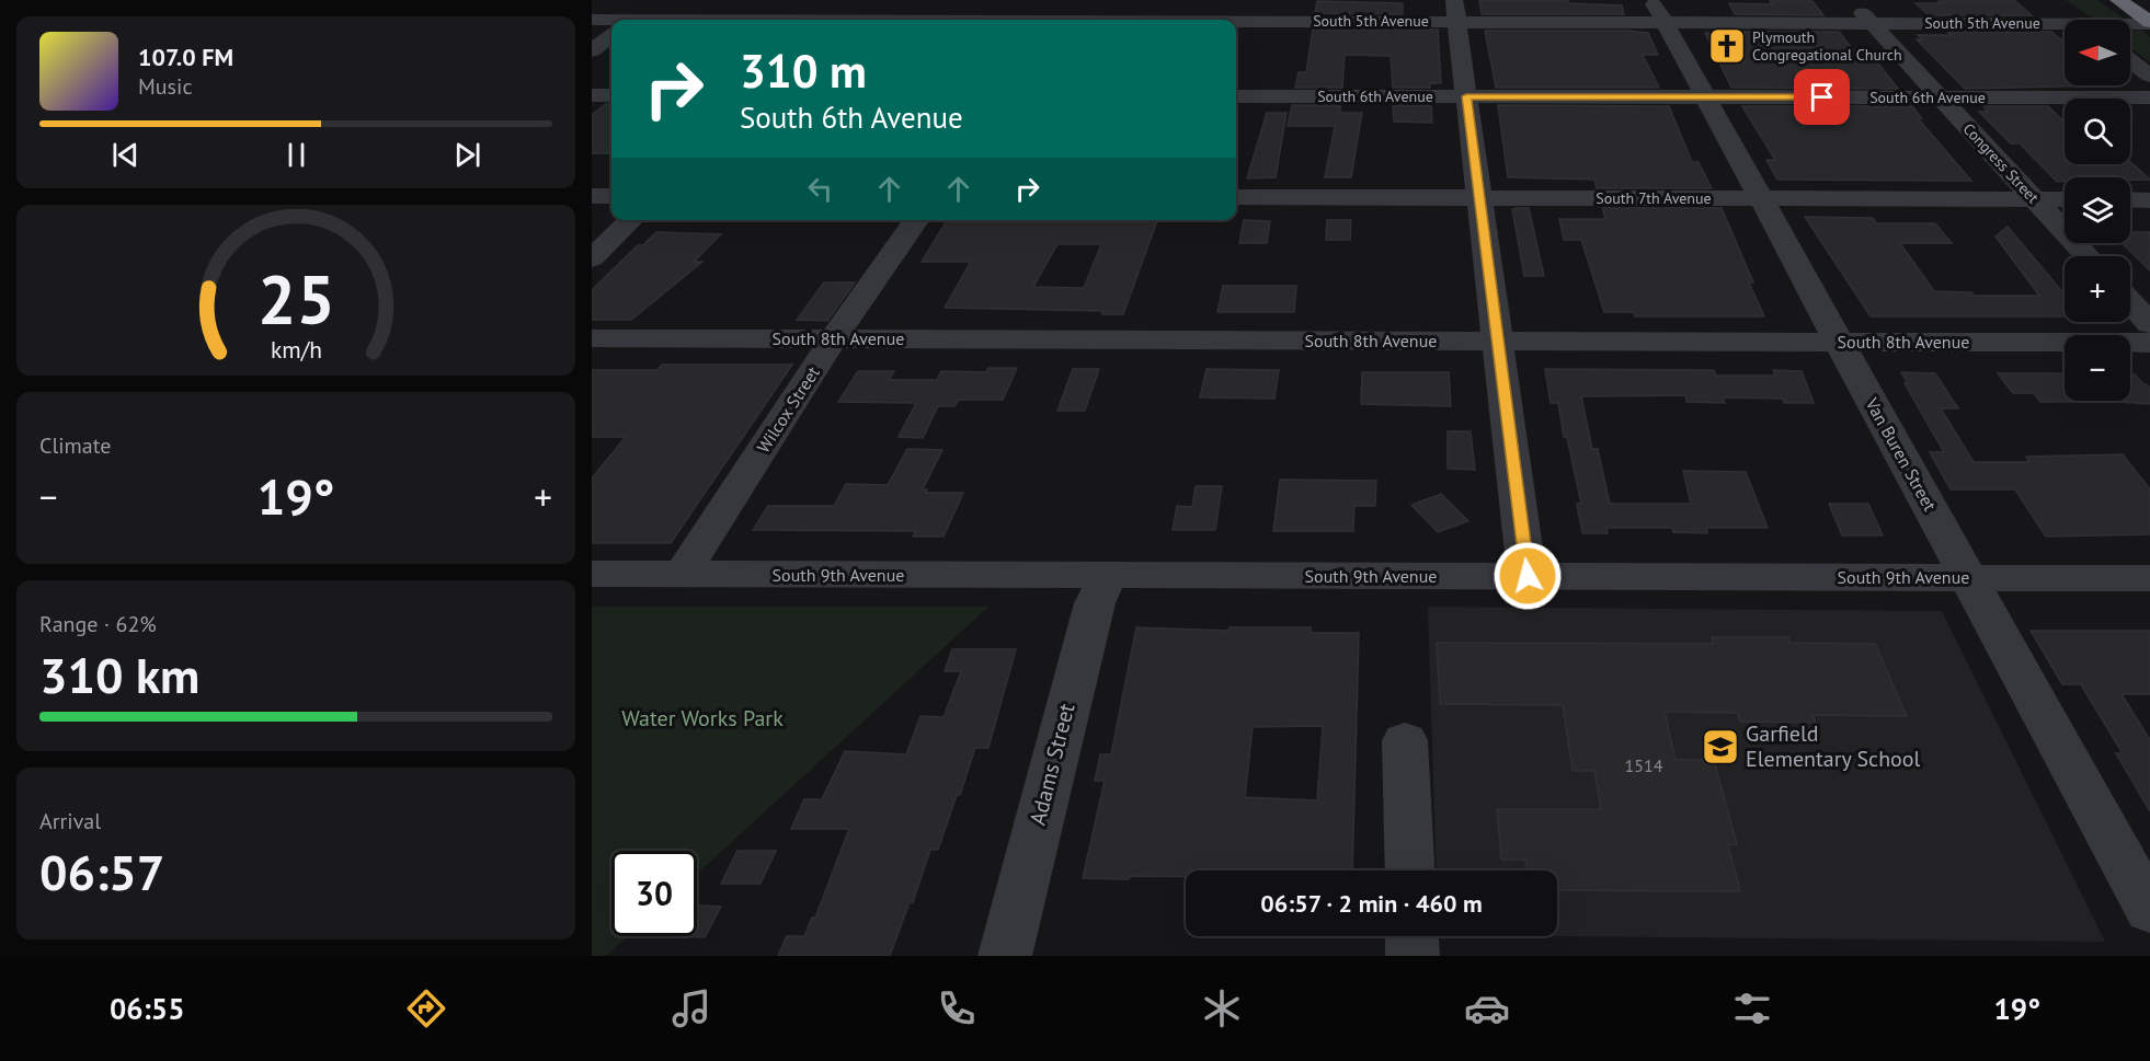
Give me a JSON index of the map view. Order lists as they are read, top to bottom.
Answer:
{
  "streets": {
    "street": [
      "South 5th Avenue",
      "South 6th Avenue",
      "Congress Street",
      "South 7th Avenue",
      "South 8th Avenue",
      "Wilcox Street",
      "Van Buren Street",
      "South 9th Avenue",
      "Adams Street"
    ]
  },
  "crossings": [
    ["South 5th Avenue", "Congress Street"],
    ["South 5th Avenue", "Van Buren Street"],
    ["South 6th Avenue", "Congress Street"],
    ["South 6th Avenue", "Van Buren Street"],
    ["Congress Street", "South 7th Avenue"],
    ["South 7th Avenue", "Van Buren Street"],
    ["South 8th Avenue", "Wilcox Street"],
    ["South 8th Avenue", "Van Buren Street"],
    ["Wilcox Street", "South 9th Avenue"],
    ["Van Buren Street", "South 9th Avenue"],
    ["South 9th Avenue", "Adams Street"]
  ],
  "parks": ["Water Works Park"],
  "places": {
    "church": ["Plymouth Congregational Church"],
    "school or university": ["Garfield Elementary School"]
  },
  "house_numbers": ["1514"],
  "north": "left",
  "page": {
    "map_buttons": ["+", "−"],
    "turn": ["310 m", "South 6th Avenue"],
    "song": ["107.0 FM", "Music"],
    "tile": [
      "Climate",
      ["Range · 62%", "310 km"],
      ["Arrival", "06:57"]
    ],
    "heat": ["−", "19°", "+"],
    "limit": "30",
    "trip": "06:57 · 2 min · 460 m",
    "tabs": ["06:55", "19°"],
    "gauge": ["25", "km/h"]
  }
}
